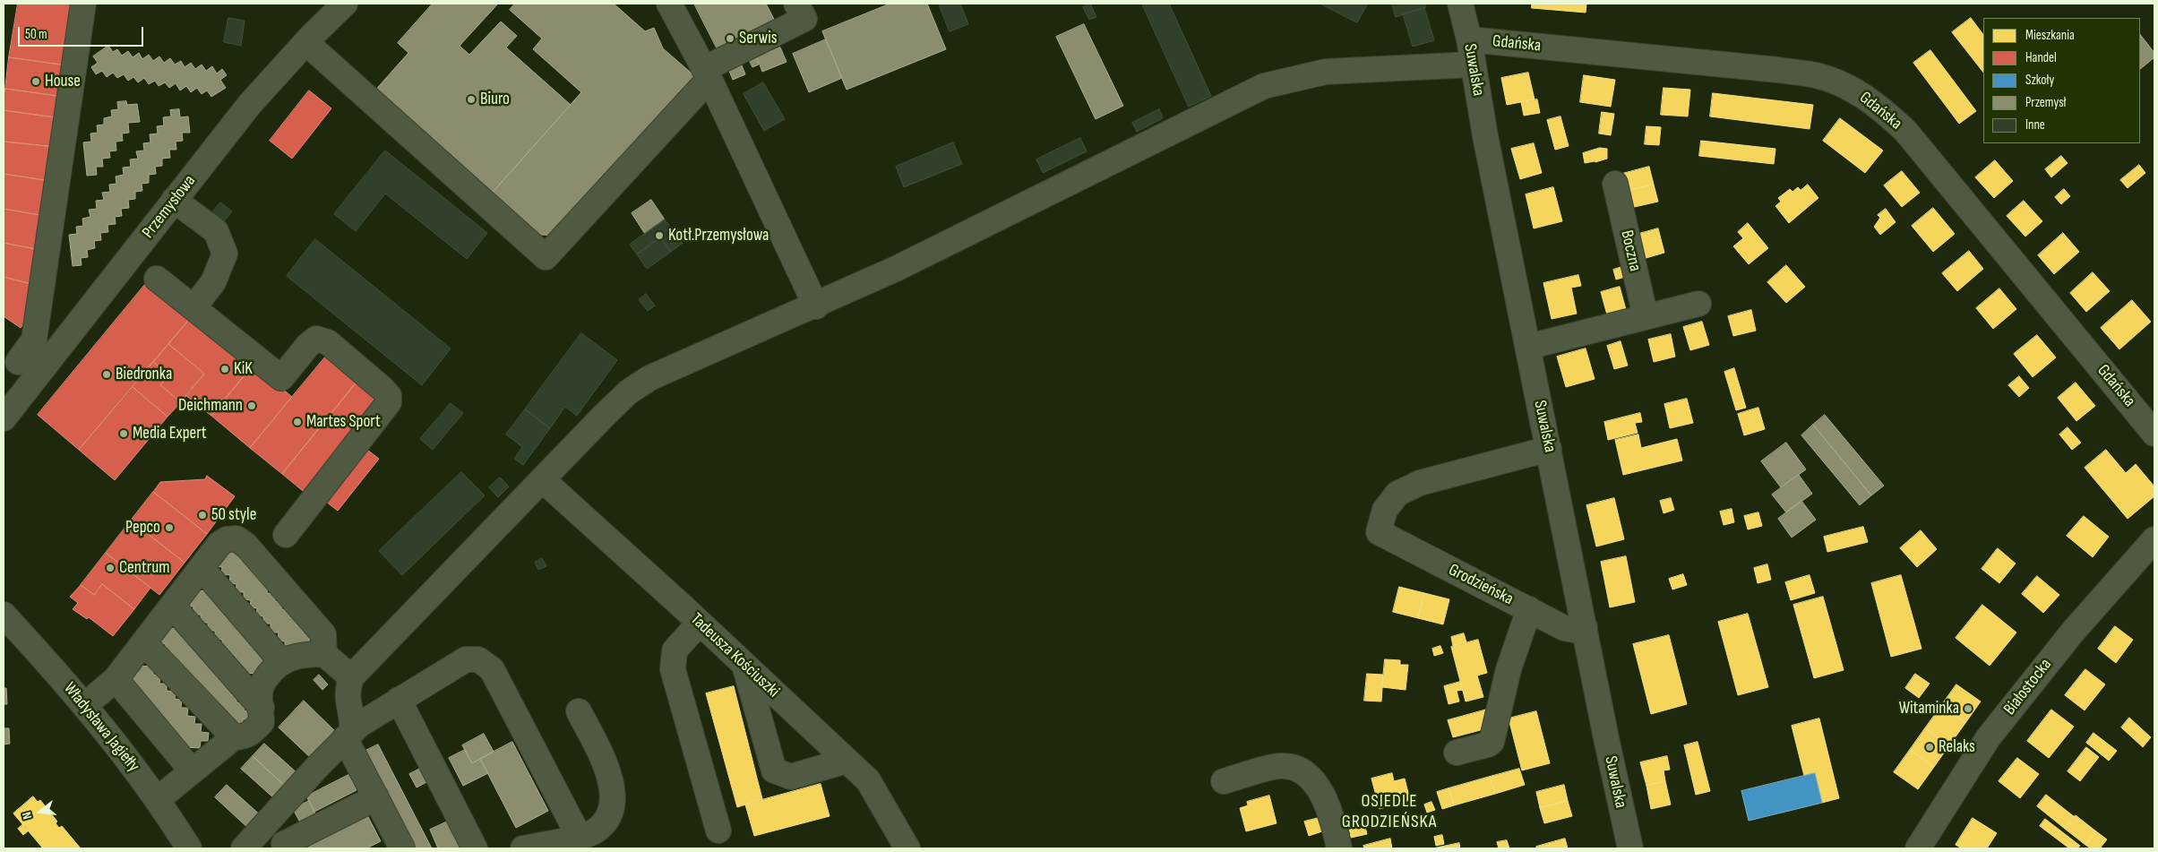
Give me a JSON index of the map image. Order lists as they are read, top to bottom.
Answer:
{
  "streets": {
    "street": [
      "Gdańska",
      "Suwalska",
      "Przemysłowa",
      "Boczna",
      "Grodzieńska",
      "Tadeusza Kościuszki",
      "Białostocka",
      "Władysława Jagiełły"
    ]
  },
  "crossings": [
    ["Gdańska", "Suwalska"],
    ["Suwalska", "Grodzieńska"]
  ],
  "districts": ["OSIEDLE GRODZIEŃSKA"],
  "places": [
    "Serwis",
    "House",
    "Biuro",
    "Kotł.Przemysłowa",
    "KiK",
    "Biedronka",
    "Deichmann",
    "Martes Sport",
    "Media Expert",
    "50 style",
    "Pepco",
    "Centrum",
    "Witaminka",
    "Relaks"
  ],
  "legend": [
    "Mieszkania",
    "Handel",
    "Szkoły",
    "Przemysł",
    "Inne"
  ],
  "scale_bar": "50 m",
  "north": "left"
}
